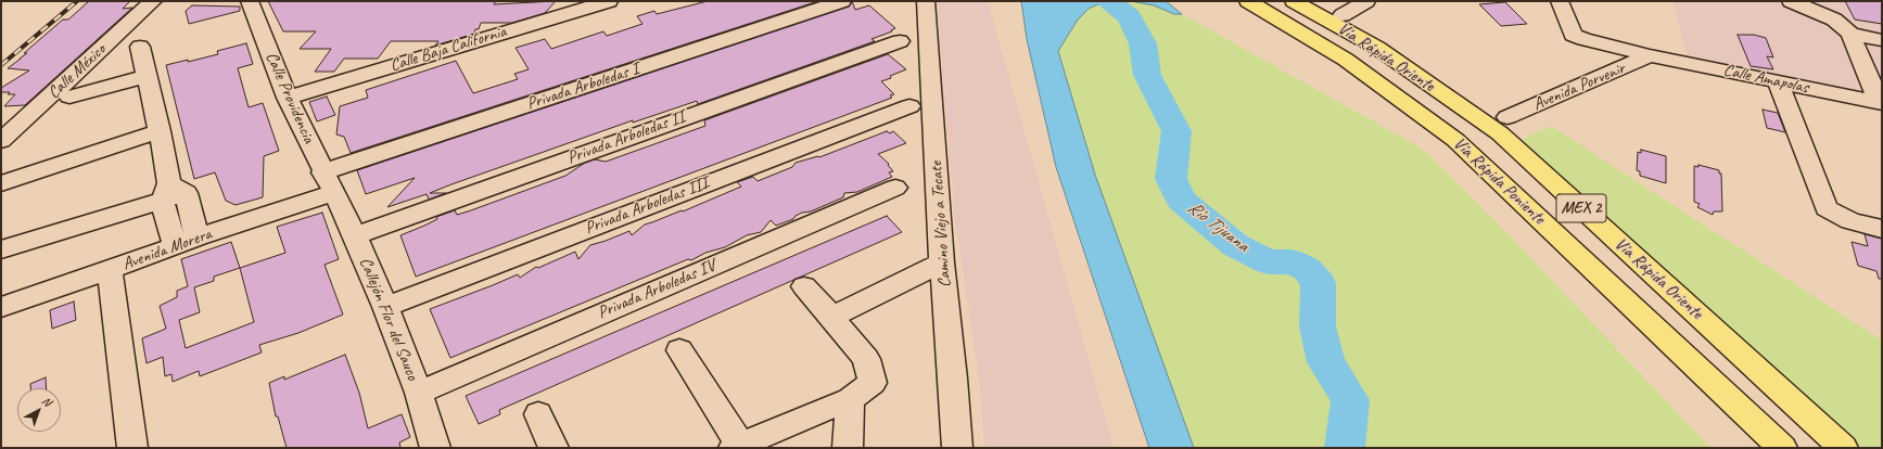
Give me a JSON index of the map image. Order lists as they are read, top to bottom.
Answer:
{
  "streets": {
    "highway": ["Vía Rápida Oriente", "Vía Rápida Poniente", "MEX 2"],
    "street": [
      "Calle Baja California",
      "Calle México",
      "Calle Amapolas",
      "Privada Arboledas I",
      "Avenida Porvenir",
      "Calle Providencia",
      "Privada Arboledas II",
      "Privada Arboledas III",
      "Camino Viejo a Tecate",
      "Avenida Morera",
      "Privada Arboledas IV",
      "Callejón Flor del Sauco"
    ]
  },
  "crossings": [
    ["Calle Baja California", "Calle Providencia"],
    ["Calle Amapolas", "Avenida Porvenir"],
    ["Privada Arboledas I", "Calle Providencia"],
    ["Privada Arboledas I", "Avenida Morera"],
    ["Privada Arboledas I", "Callejón Flor del Sauco"],
    ["Calle Providencia", "Avenida Morera"],
    ["Calle Providencia", "Callejón Flor del Sauco"],
    ["Privada Arboledas II", "Callejón Flor del Sauco"],
    ["Privada Arboledas III", "Callejón Flor del Sauco"],
    ["Avenida Morera", "Callejón Flor del Sauco"],
    ["Privada Arboledas IV", "Callejón Flor del Sauco"]
  ],
  "water": ["Río Tijuana"],
  "north": "top right"
}
